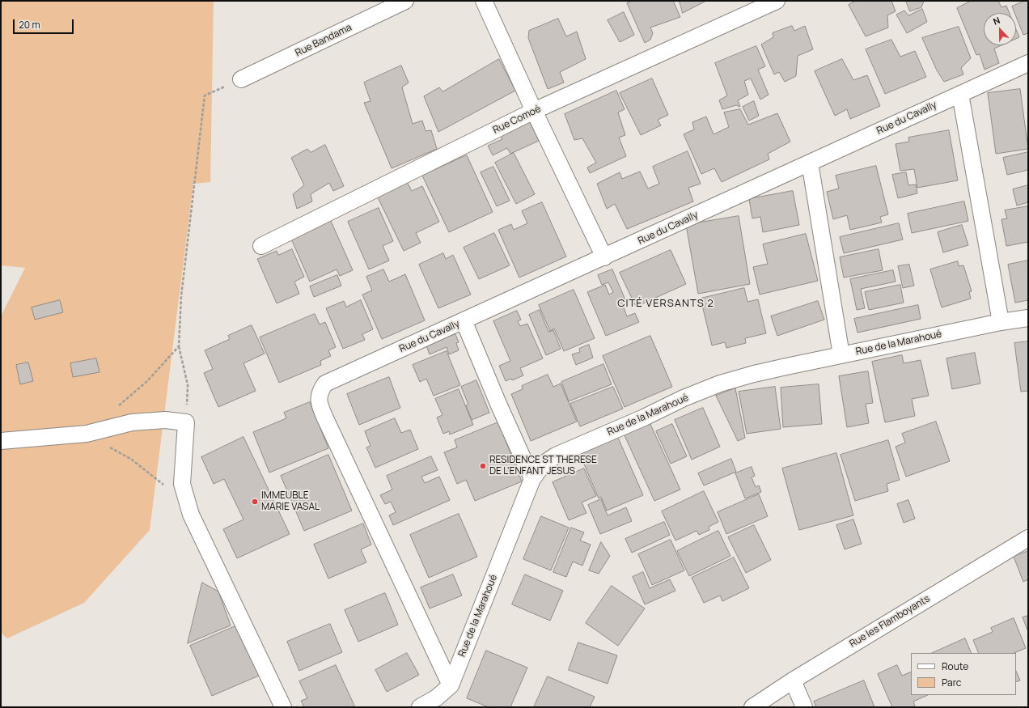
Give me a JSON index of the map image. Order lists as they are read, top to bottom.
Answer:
{
  "streets": {
    "street": [
      "Rue Bandama",
      "Rue du Cavally",
      "Rue Comoé",
      "Rue de la Marahoué",
      "Rue les Flamboyants"
    ]
  },
  "crossings": [
    ["Rue du Cavally", "Rue de la Marahoué"]
  ],
  "districts": ["CITÉ VERSANTS 2"],
  "places": ["RESIDENCE ST THERESE DE L'ENFANT JESUS", "IMMEUBLE MARIE VASAL"],
  "legend": ["Route", "Parc"],
  "scale_bar": "20 m",
  "north": "top"
}
